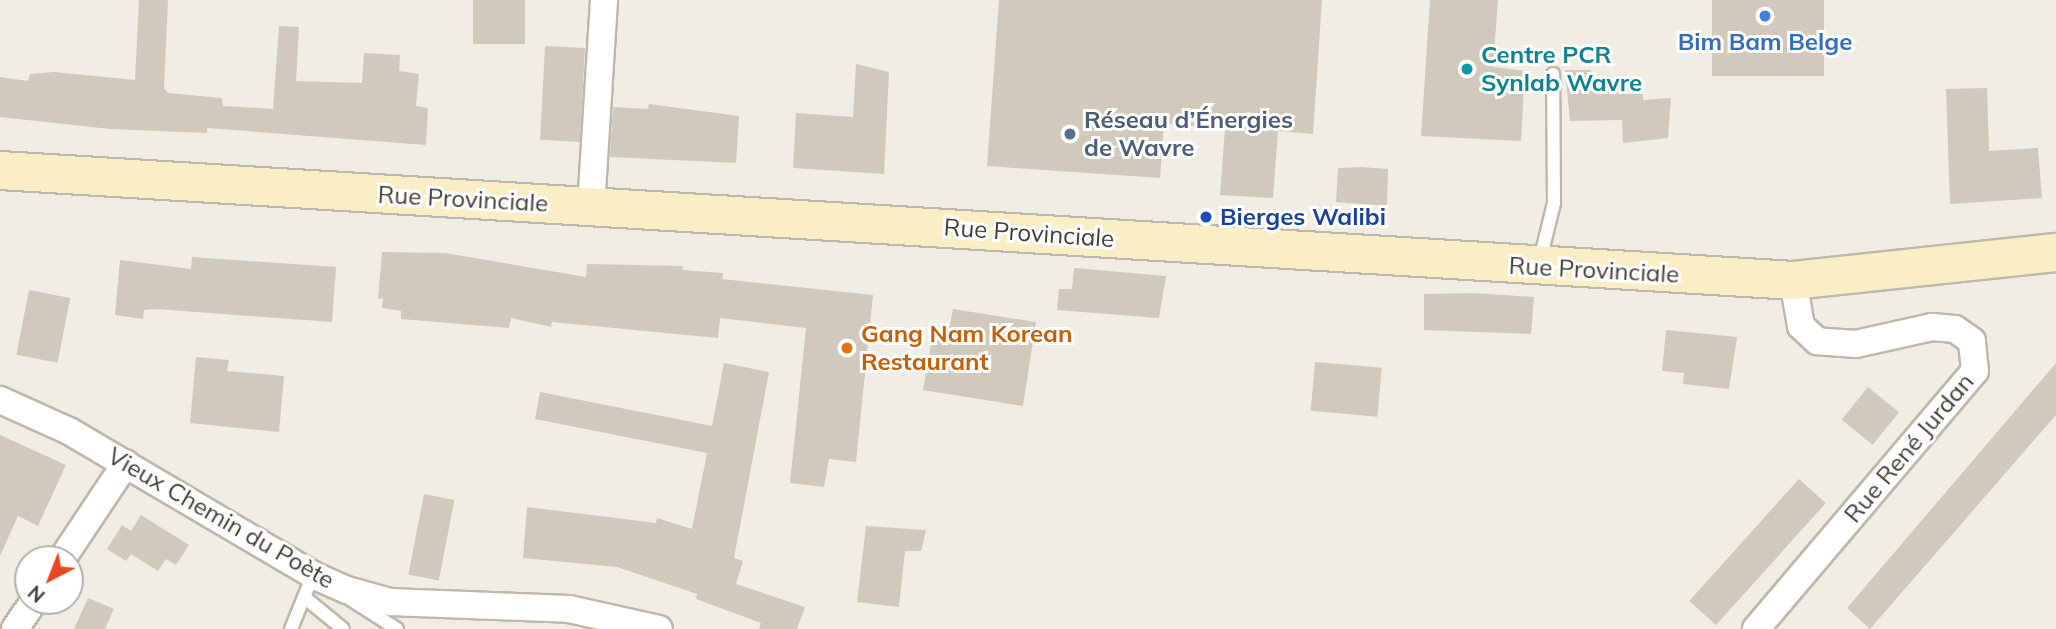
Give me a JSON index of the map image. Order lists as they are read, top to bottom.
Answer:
{
  "streets": {
    "main road": ["Rue Provinciale"],
    "street": ["Rue René Jurdan", "Vieux Chemin du Poète"]
  },
  "crossings": [
    ["Rue Provinciale", "Rue René Jurdan"]
  ],
  "places": [
    "Bim Bam Belge",
    "Centre PCR Synlab Wavre",
    "Réseau d’Énergies de Wavre",
    "Bierges Walibi",
    "Gang Nam Korean Restaurant"
  ],
  "north": "bottom left"
}
